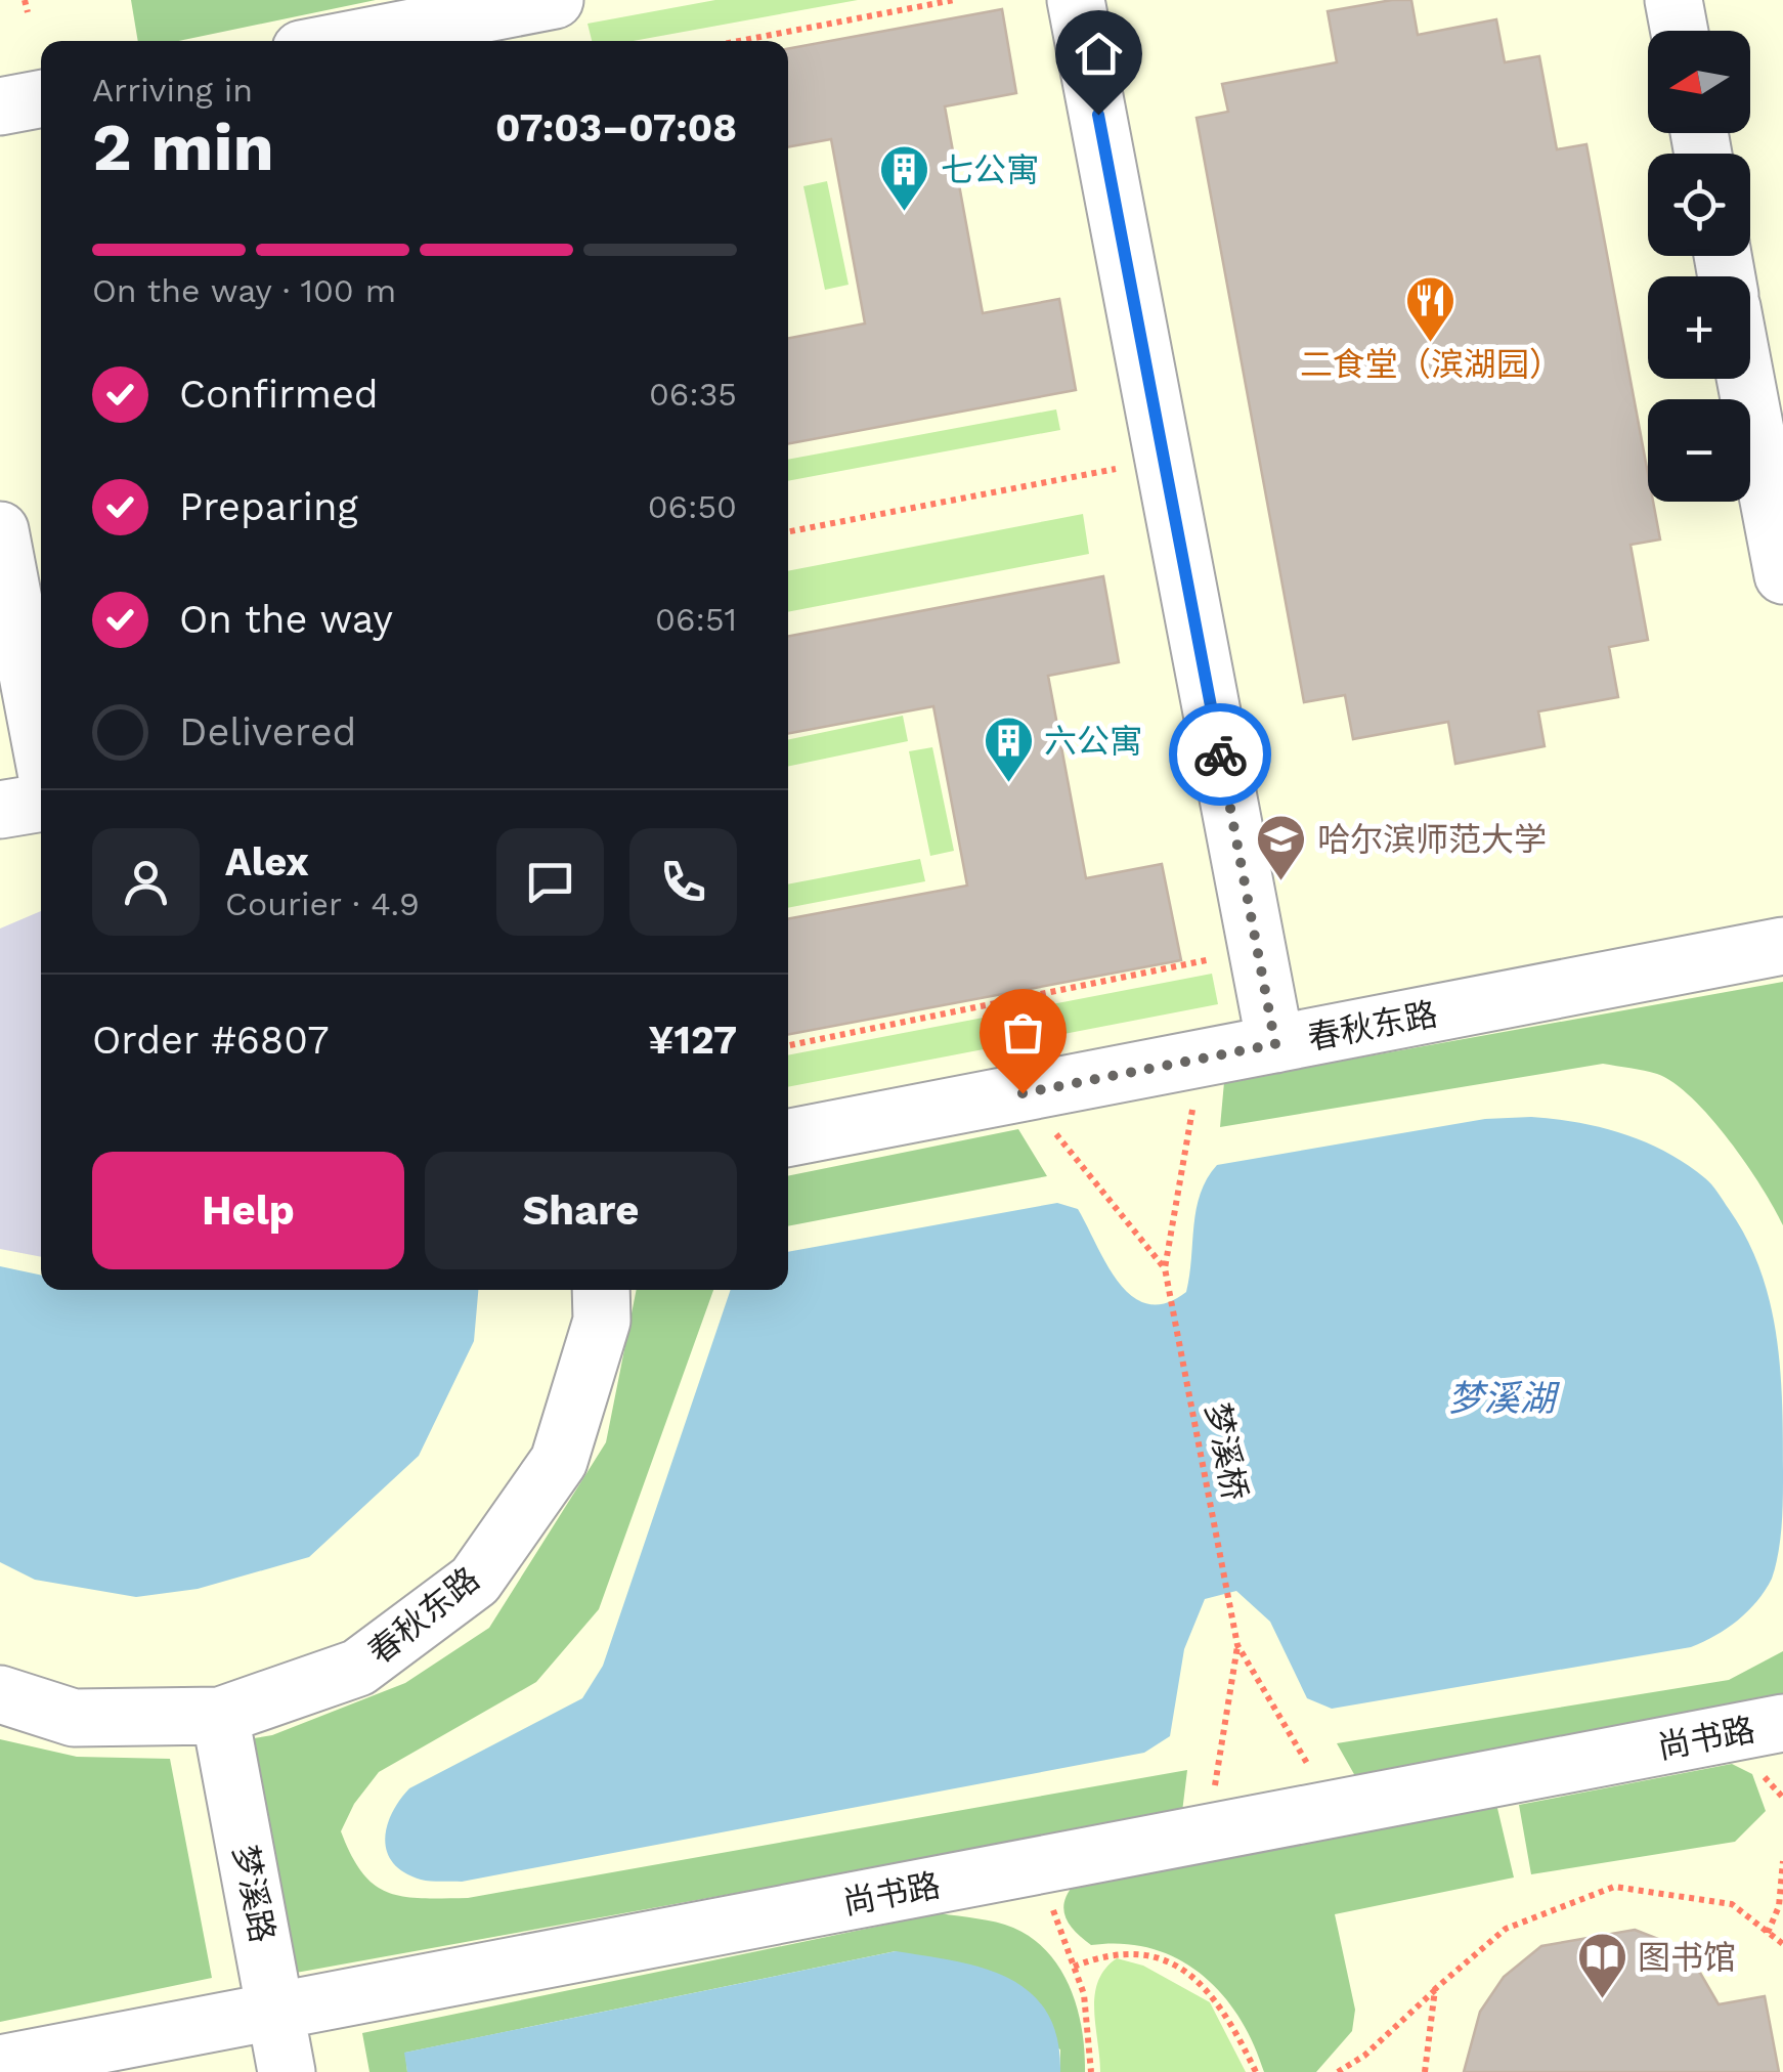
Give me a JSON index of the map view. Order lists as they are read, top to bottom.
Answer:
{
  "streets": {
    "lane": ["春秋东路", "尚书路", "梦溪路"],
    "path": ["梦溪桥"]
  },
  "crossings": [
    ["春秋东路", "梦溪路"],
    ["尚书路", "梦溪路"]
  ],
  "water": ["梦溪湖"],
  "places": {
    "building": ["七公寓", "六公寓"],
    "restaurant": ["二食堂（滨湖园）"],
    "school or university": ["哈尔滨师范大学"],
    "library": ["图书馆"]
  },
  "north": "left",
  "page": {
    "map_buttons": ["+", "−"],
    "heading": ["2 min", "Arriving in", "07:03–07:08"],
    "panel": [
      "Alex",
      "Courier · 4.9",
      "Order #6807",
      "¥127"
    ],
    "bar": "On the way · 100 m",
    "list": [
      ["Confirmed", "06:35"],
      ["Preparing", "06:50"],
      ["On the way", "06:51"],
      "Delivered"
    ],
    "buttons": ["Help", "Share"]
  }
}
